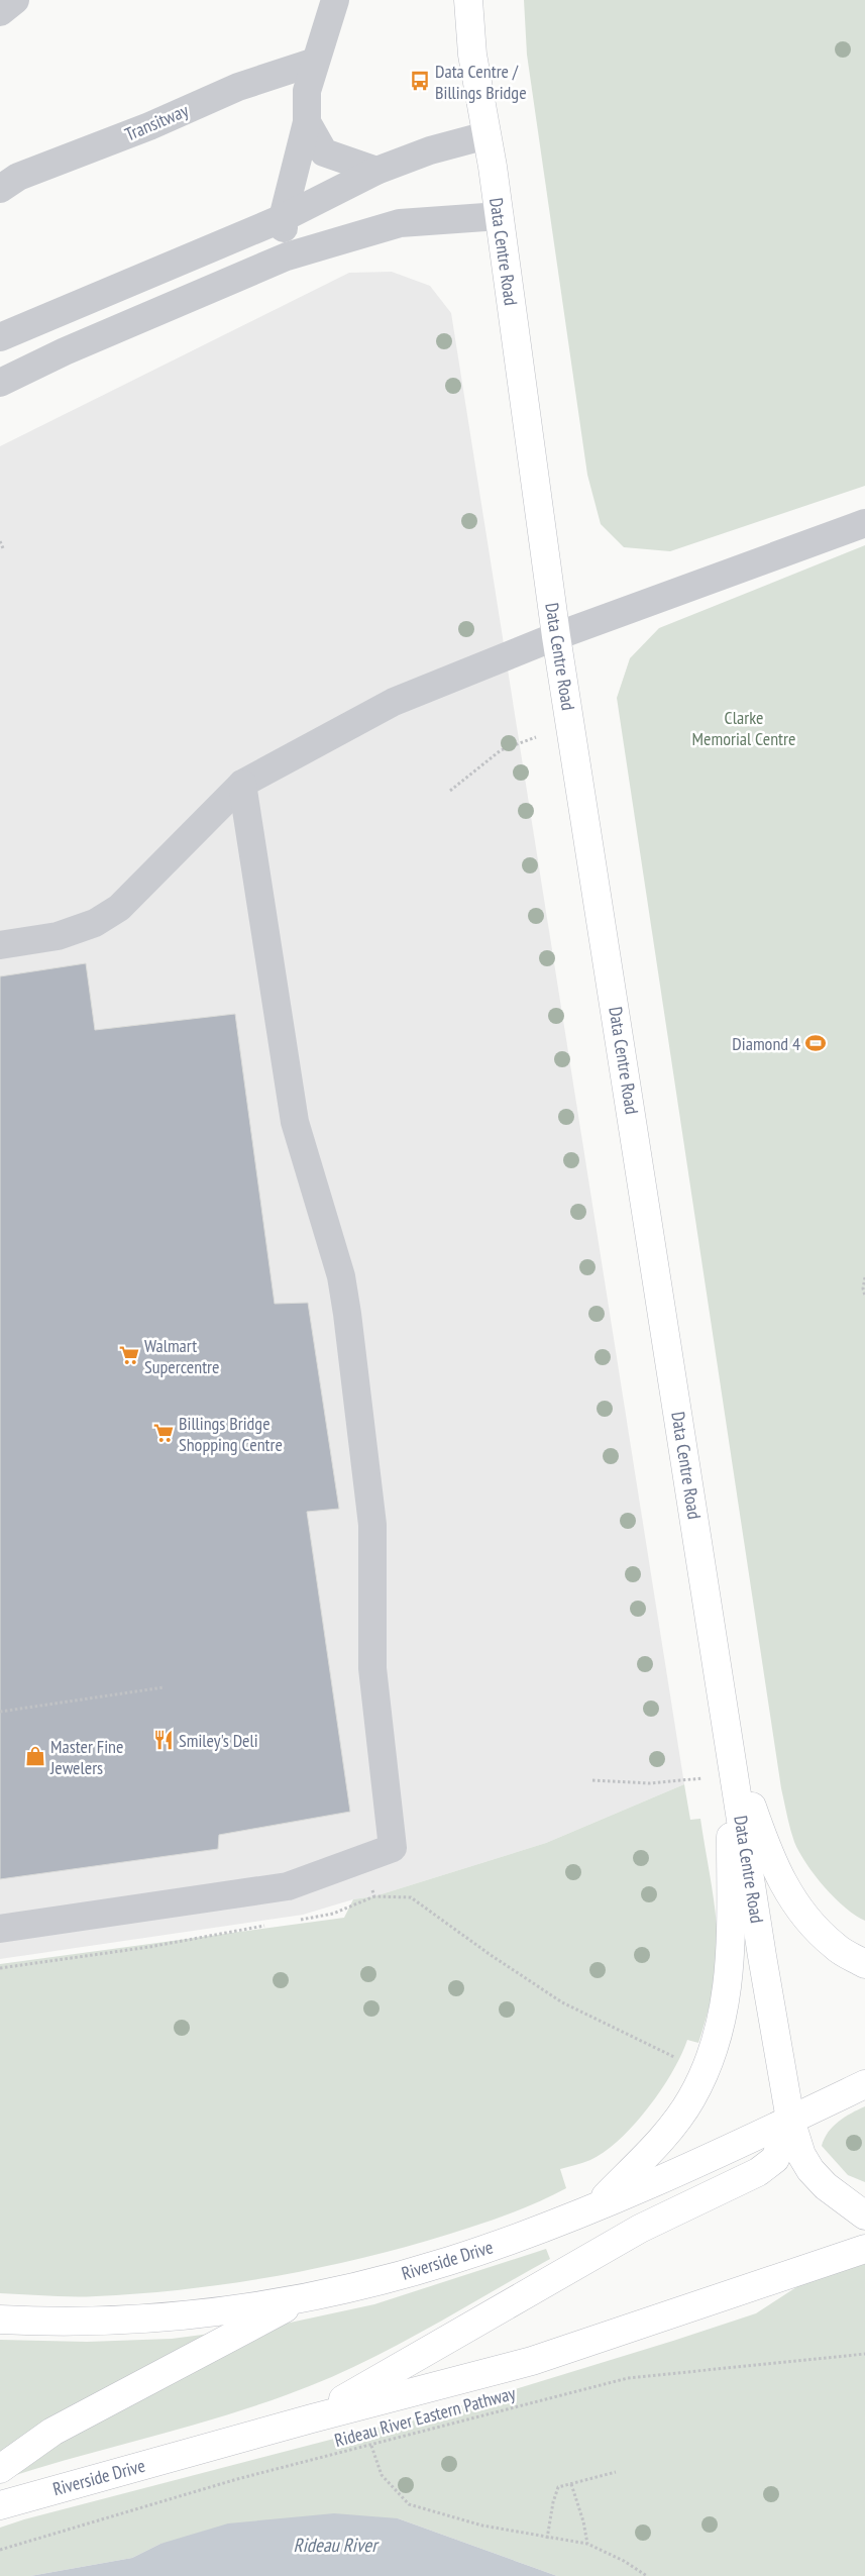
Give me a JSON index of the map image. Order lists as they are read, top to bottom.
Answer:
{
  "streets": {
    "main road": ["Data Centre Road", "Riverside Drive"],
    "lane": ["Transitway"],
    "path": ["Rideau River Eastern Pathway"]
  },
  "crossings": [
    ["Data Centre Road", "Riverside Drive"]
  ],
  "water": ["Rideau River"],
  "parks": ["Clarke Memorial Centre"],
  "places": {
    "bus stop": ["Data Centre / Billings Bridge"],
    "sports": ["Diamond 4"],
    "supermarket": ["Walmart Supercentre", "Billings Bridge Shopping Centre"],
    "restaurant": ["Smiley's Deli"],
    "shop": ["Master Fine Jewelers"]
  }
}
